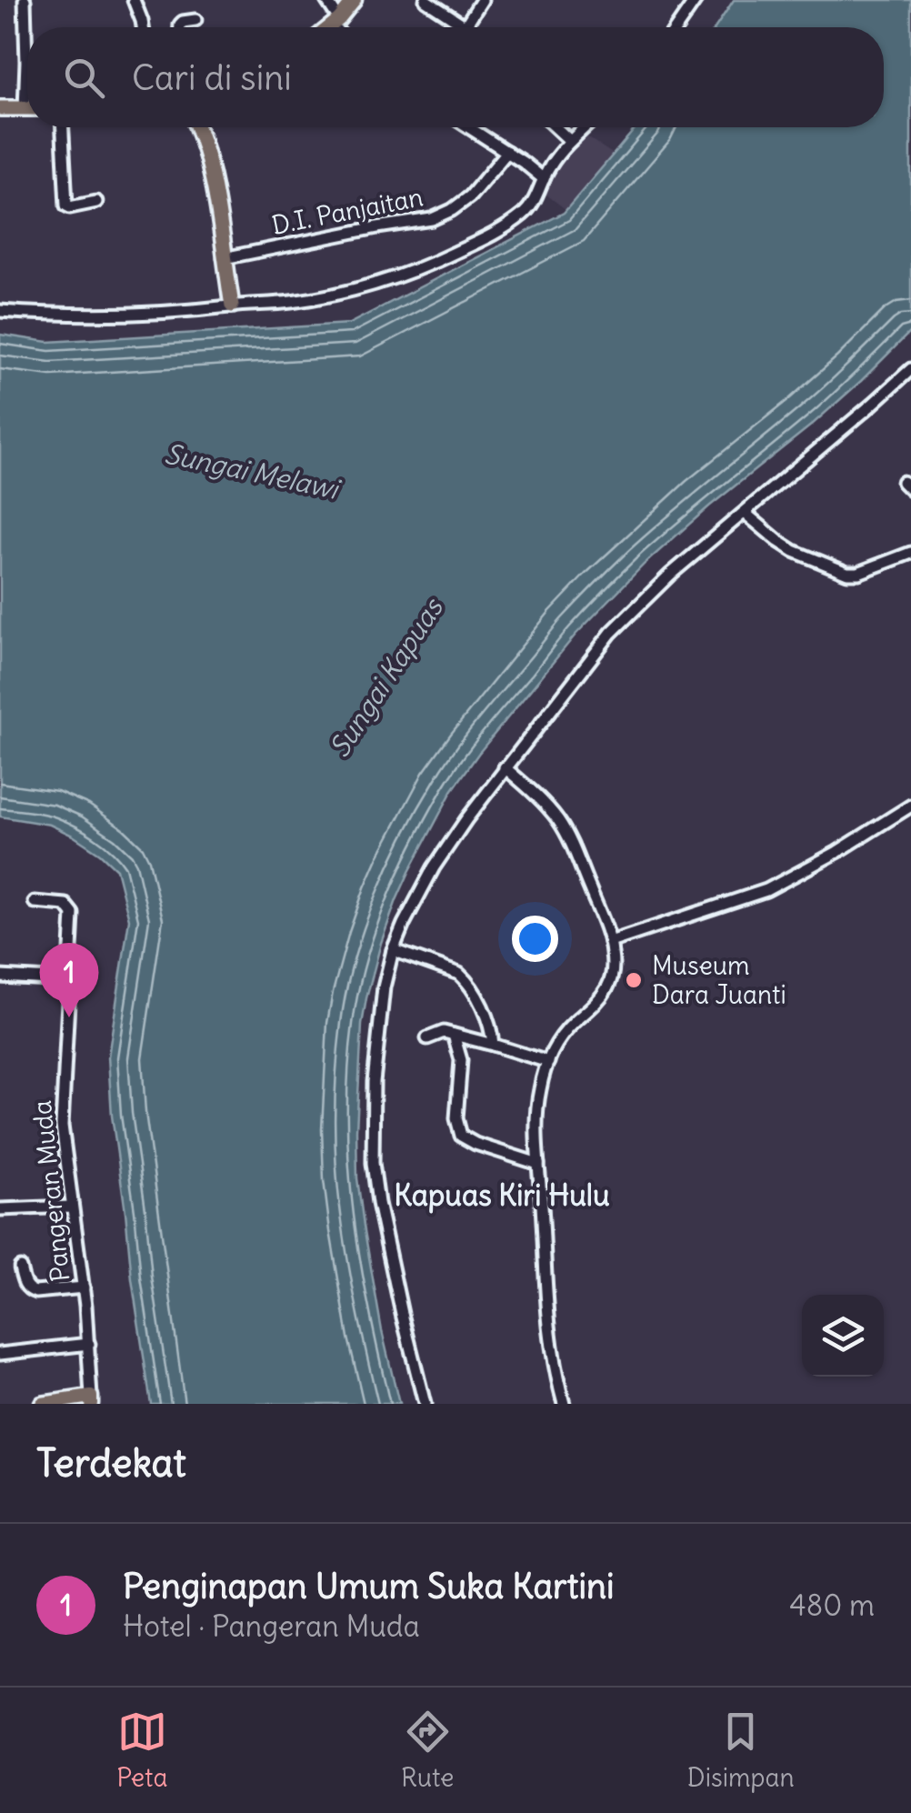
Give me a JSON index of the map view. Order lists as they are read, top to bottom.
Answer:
{
  "streets": {
    "street": ["D.I. Panjaitan", "Pangeran Muda"]
  },
  "districts": ["Kapuas Kiri Hulu"],
  "water": ["Sungai Melawi", "Sungai Kapuas"],
  "places": ["Museum Dara Juanti"],
  "page": {
    "search": "Cari di sini",
    "pins": "1",
    "heading": "Terdekat",
    "list": [
      {
        "mark": "1",
        "name": "Penginapan Umum Suka Kartini",
        "note": "Hotel · Pangeran Muda",
        "value": "480 m"
      }
    ],
    "nav": ["Peta", "Rute", "Disimpan"]
  }
}
